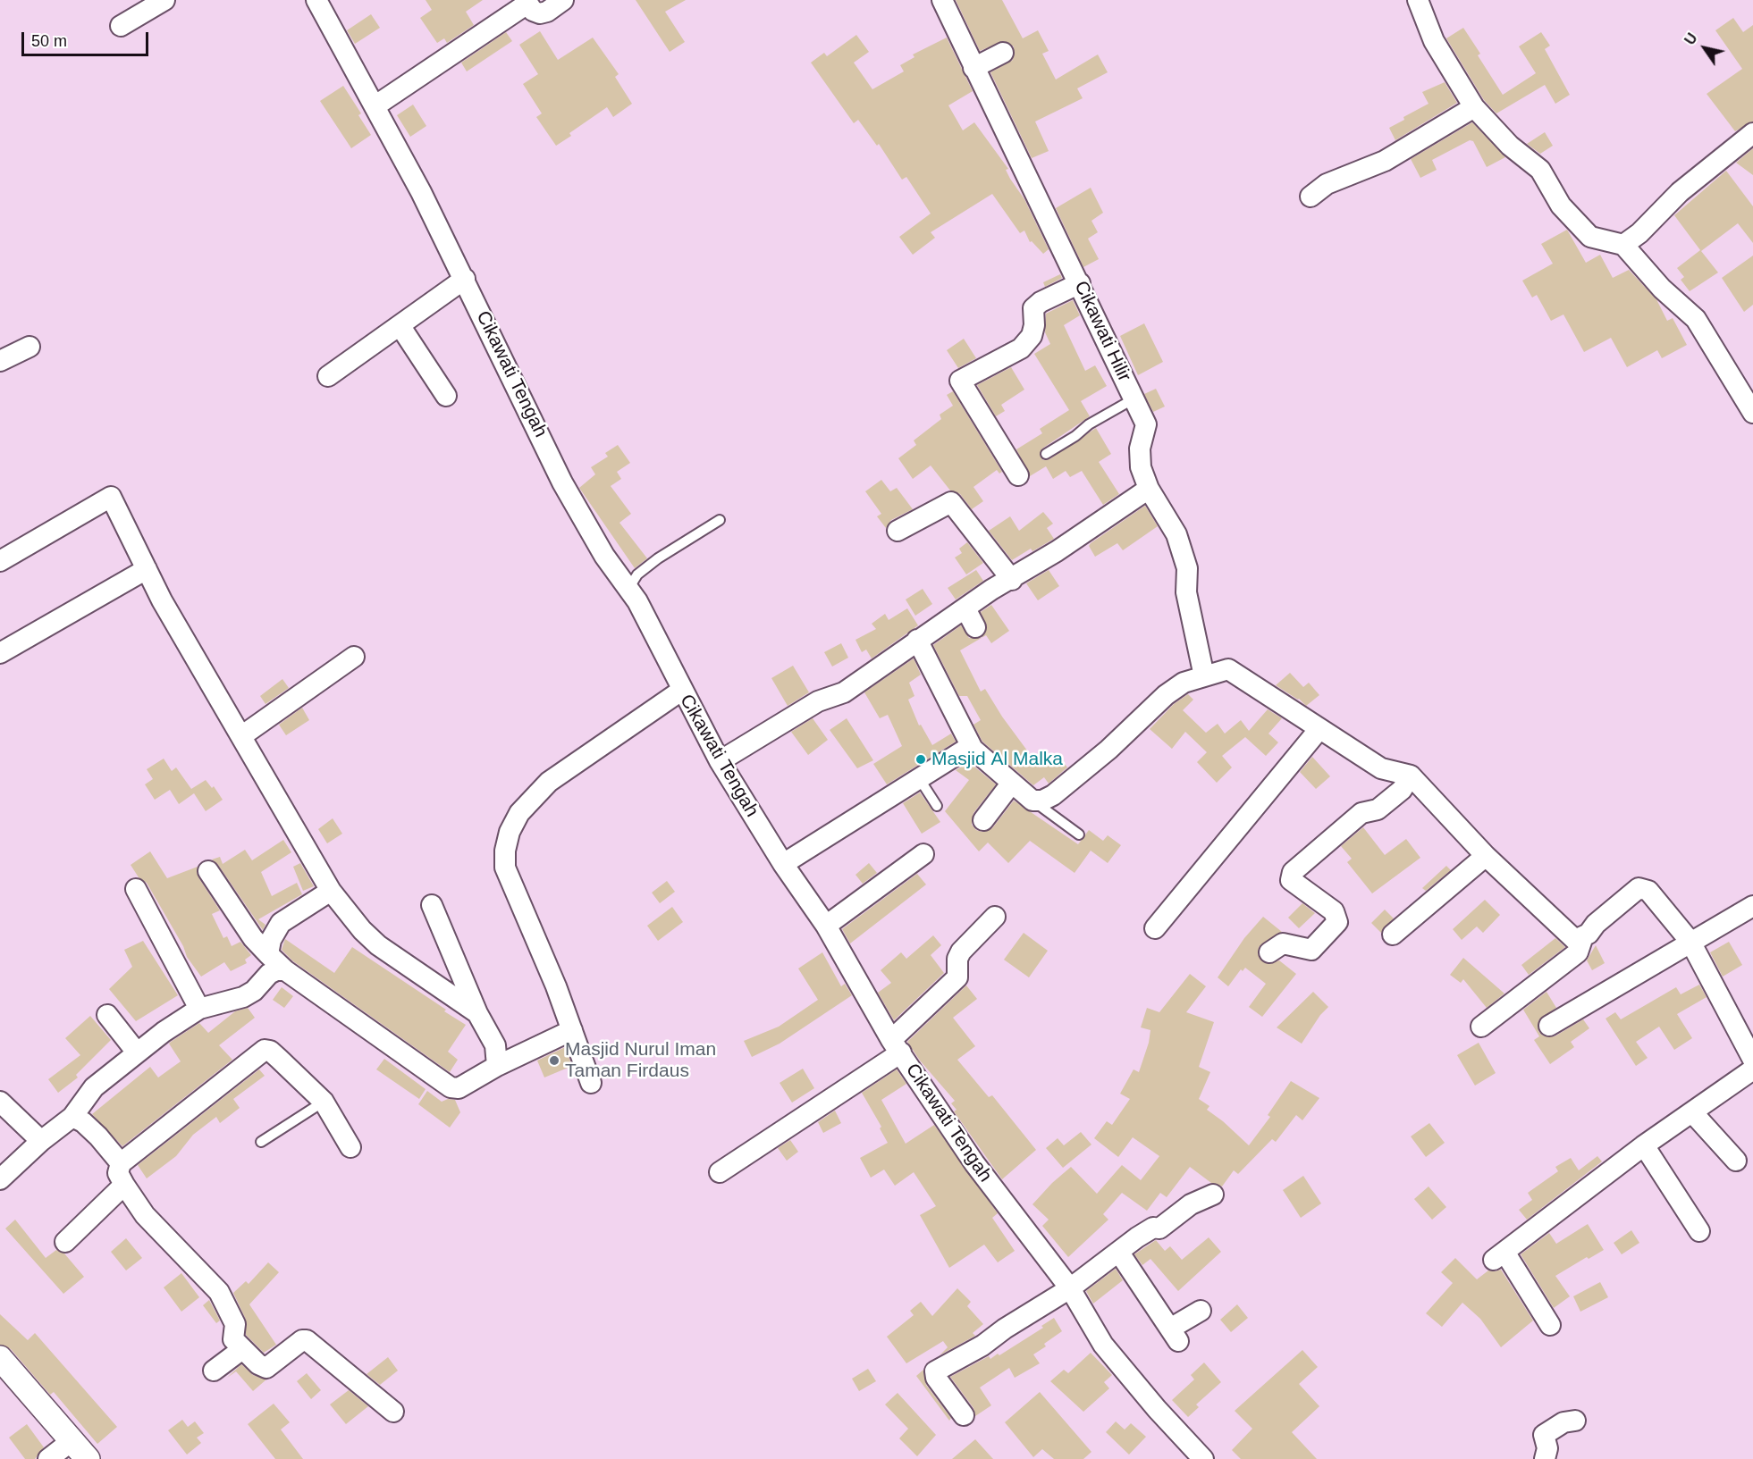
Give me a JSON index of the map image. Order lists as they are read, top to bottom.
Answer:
{
  "streets": {
    "street": ["Cikawati Hilir", "Cikawati Tengah"]
  },
  "places": ["Masjid Al Malka", "Masjid Nurul Iman Taman Firdaus"],
  "scale_bar": "50 m",
  "north": "top left"
}
